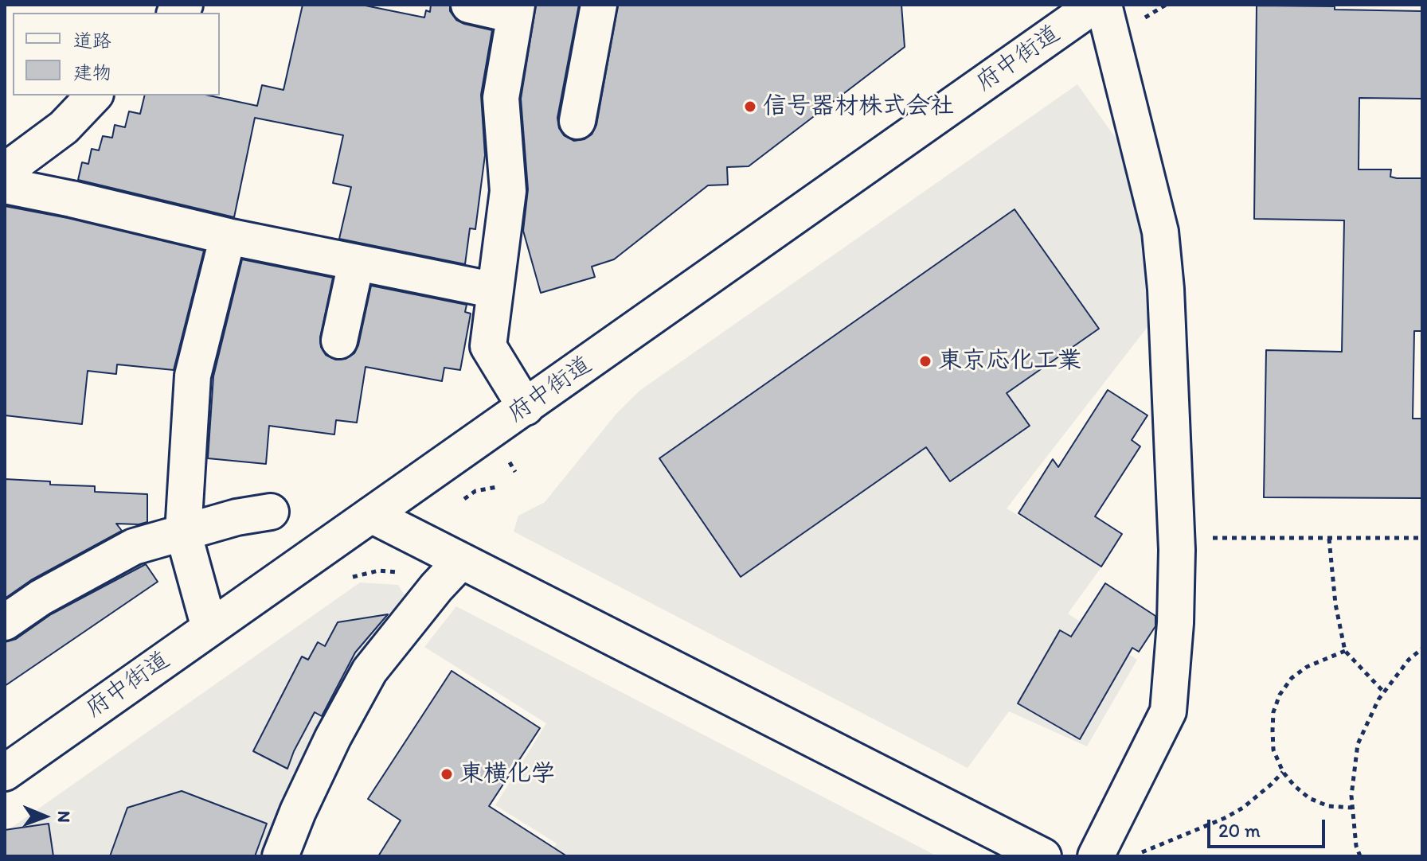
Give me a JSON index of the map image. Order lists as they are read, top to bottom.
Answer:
{
  "streets": {
    "main road": ["府中街道"]
  },
  "places": ["信号器材株式会社", "東京応化工業", "東横化学"],
  "legend": ["道路", "建物"],
  "scale_bar": "20 m",
  "north": "right"
}
